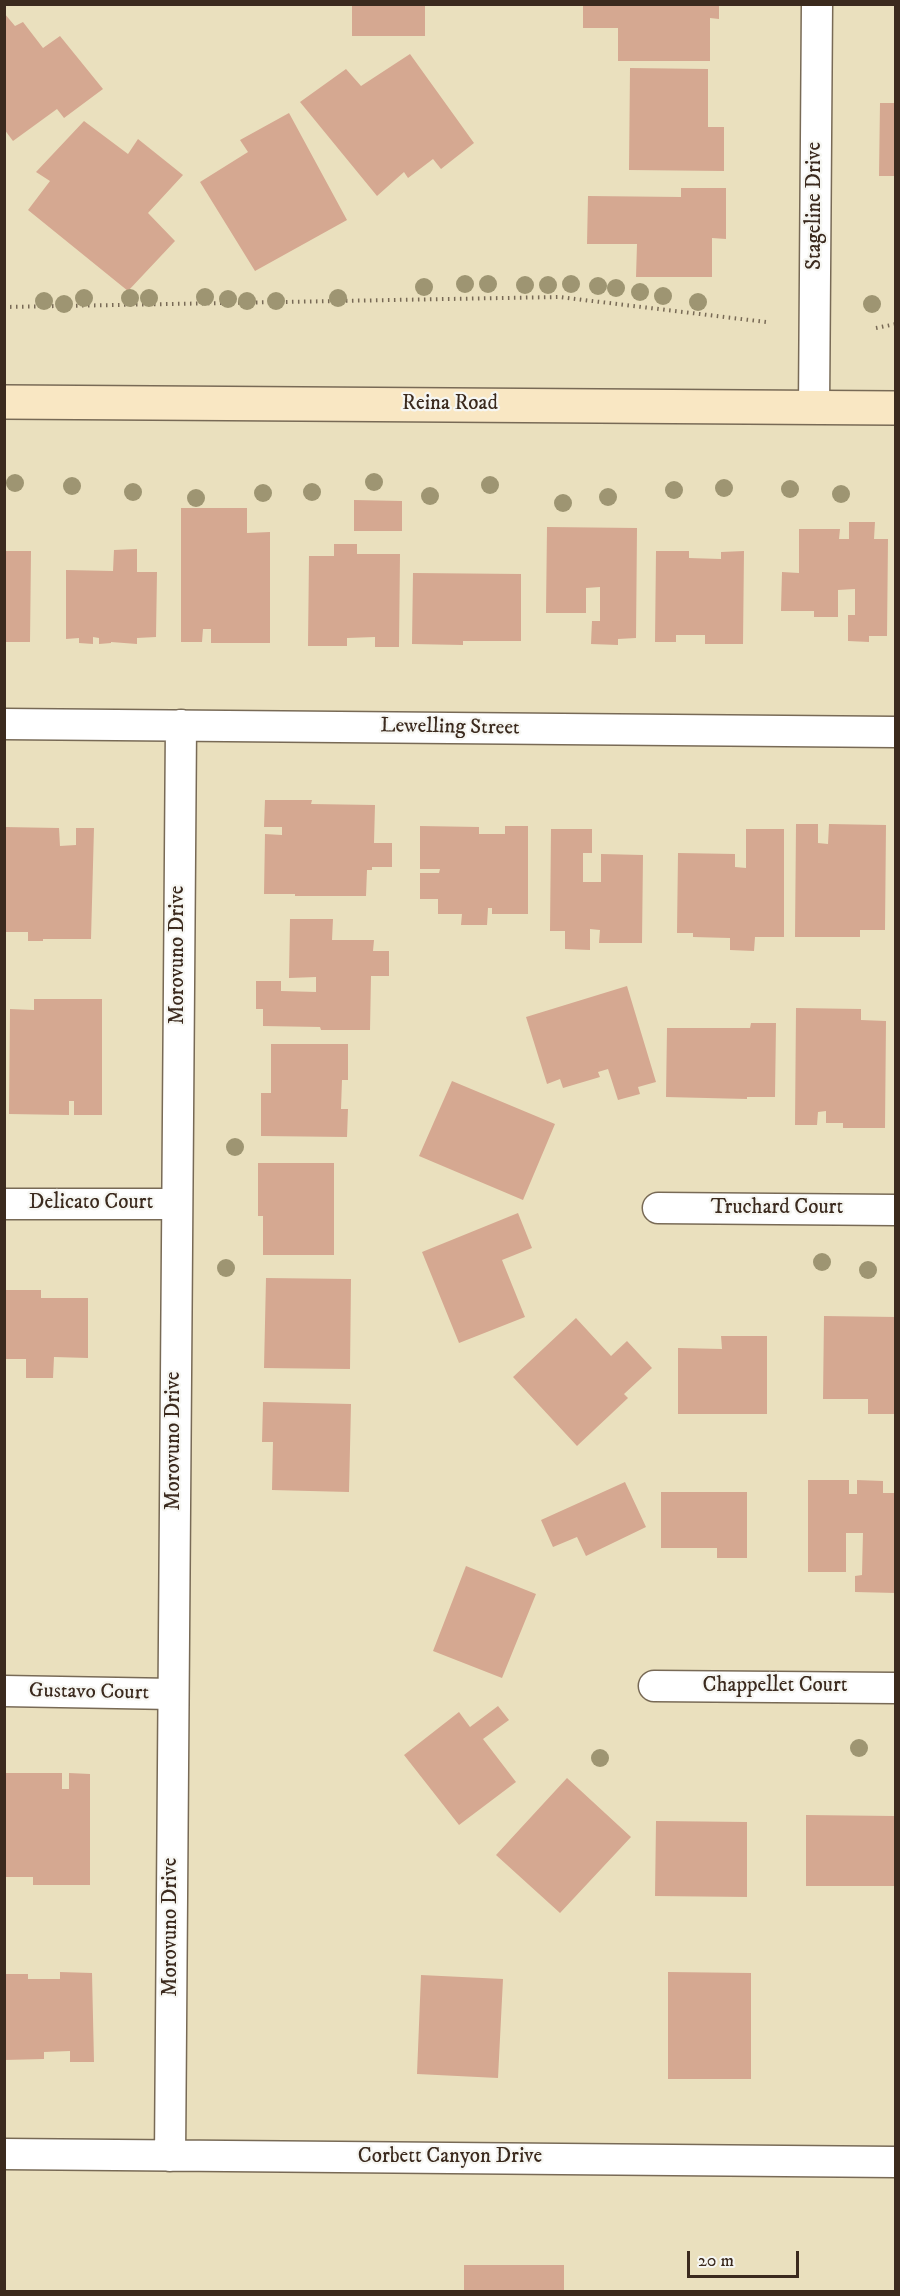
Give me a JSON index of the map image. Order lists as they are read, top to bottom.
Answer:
{
  "streets": {
    "street": [
      "Stageline Drive",
      "Reina Road",
      "Lewelling Street",
      "Morovuno Drive",
      "Delicato Court",
      "Truchard Court",
      "Chappellet Court",
      "Gustavo Court",
      "Corbett Canyon Drive"
    ]
  },
  "crossings": [
    ["Stageline Drive", "Reina Road"],
    ["Lewelling Street", "Morovuno Drive"],
    ["Morovuno Drive", "Delicato Court"],
    ["Morovuno Drive", "Gustavo Court"],
    ["Morovuno Drive", "Corbett Canyon Drive"]
  ],
  "scale_bar": "20 m"
}
